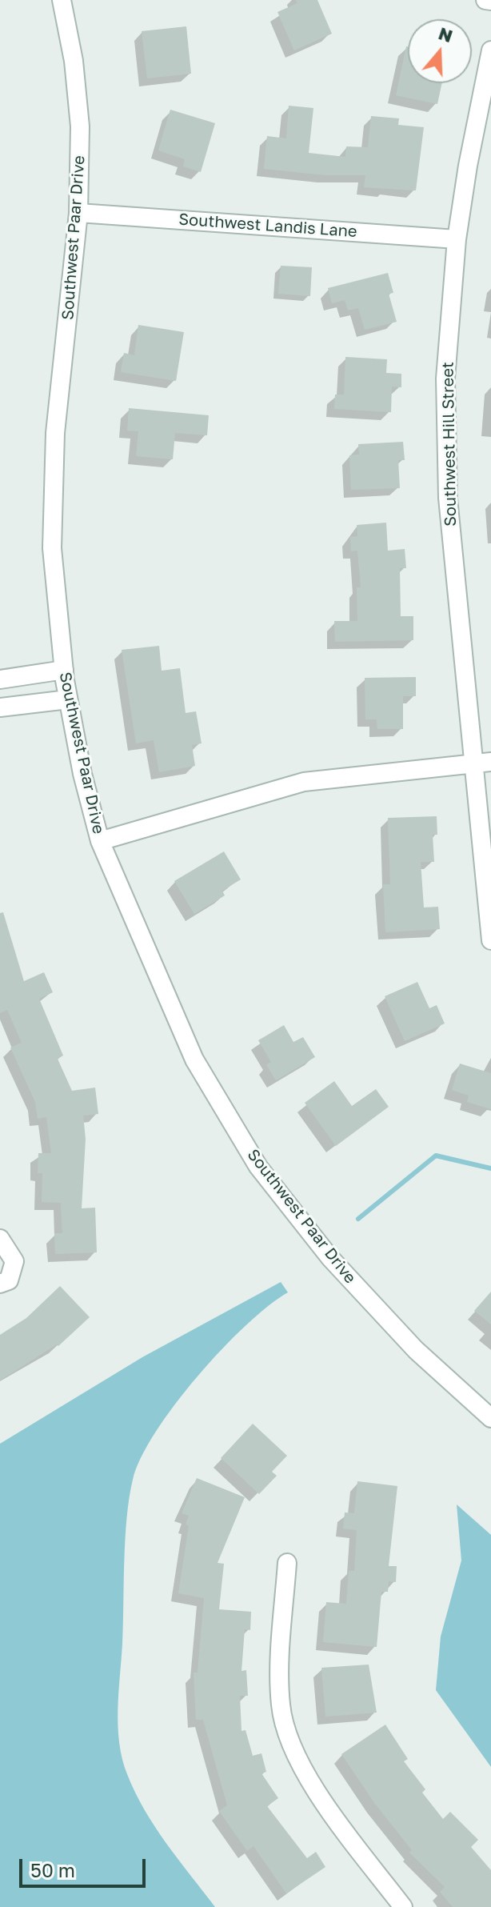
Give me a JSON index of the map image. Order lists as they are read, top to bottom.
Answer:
{
  "streets": {
    "street": ["Southwest Landis Lane", "Southwest Paar Drive", "Southwest Hill Street"]
  },
  "crossings": [
    ["Southwest Landis Lane", "Southwest Paar Drive"],
    ["Southwest Landis Lane", "Southwest Hill Street"]
  ],
  "scale_bar": "50 m",
  "north": "top"
}
